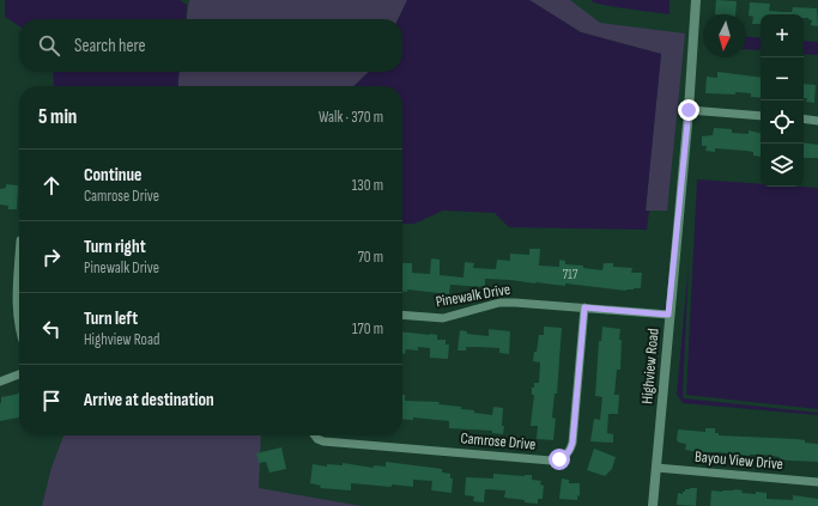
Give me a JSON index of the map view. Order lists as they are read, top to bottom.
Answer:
{
  "streets": {
    "street": [
      "Pinewalk Drive",
      "Highview Road",
      "Camrose Drive",
      "Bayou View Drive"
    ]
  },
  "crossings": [
    ["Pinewalk Drive", "Highview Road"],
    ["Pinewalk Drive", "Camrose Drive"],
    ["Highview Road", "Bayou View Drive"]
  ],
  "house_numbers": ["717"],
  "north": "bottom",
  "page": {
    "map_buttons": ["+", "−"],
    "search": "Search here",
    "heading": ["5 min", "Walk · 370 m"],
    "list": [
      ["Continue", "Camrose Drive", "130 m"],
      ["Turn right", "Pinewalk Drive", "70 m"],
      ["Turn left", "Highview Road", "170 m"],
      "Arrive at destination"
    ]
  }
}
